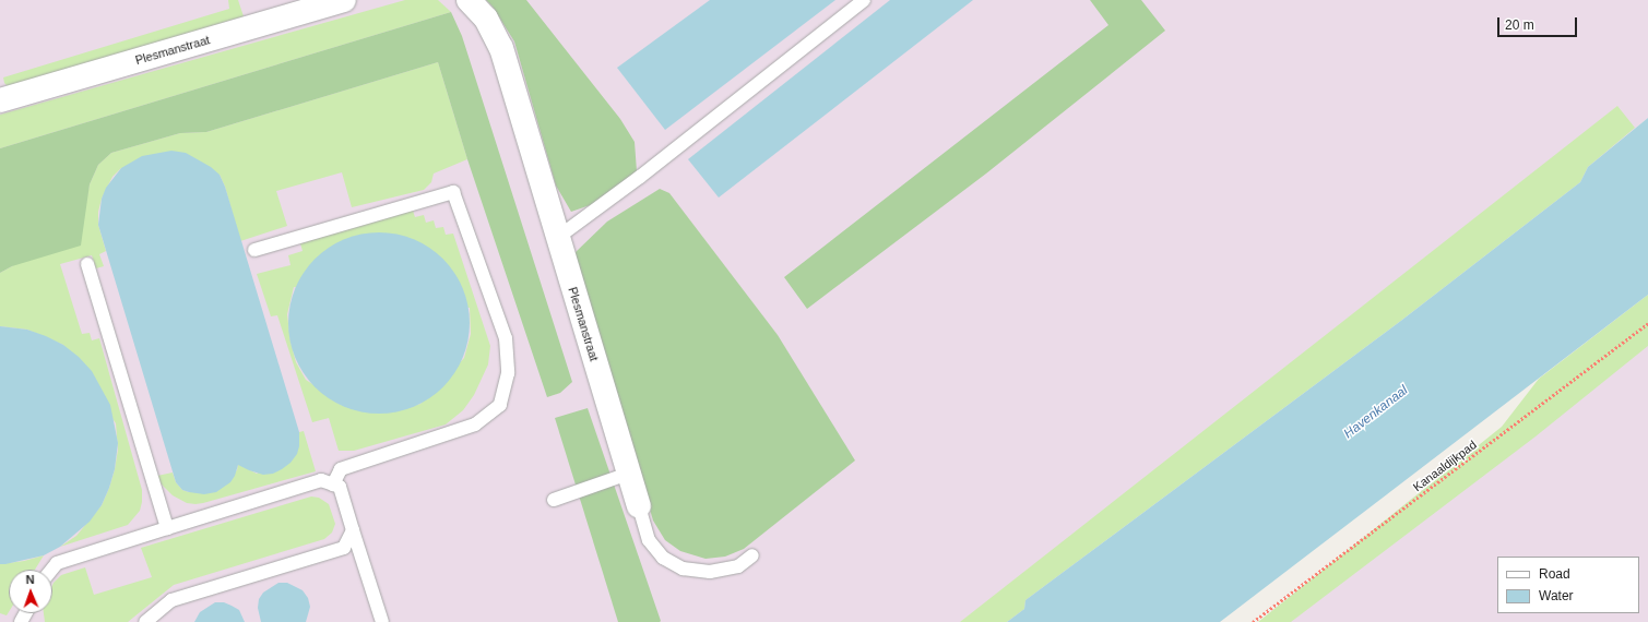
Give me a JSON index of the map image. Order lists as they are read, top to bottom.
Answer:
{
  "streets": {
    "street": ["Plesmanstraat"],
    "path": ["Kanaaldijkpad"]
  },
  "water": ["Havenkanaal"],
  "legend": ["Road", "Water"],
  "scale_bar": "20 m",
  "north": "top"
}
